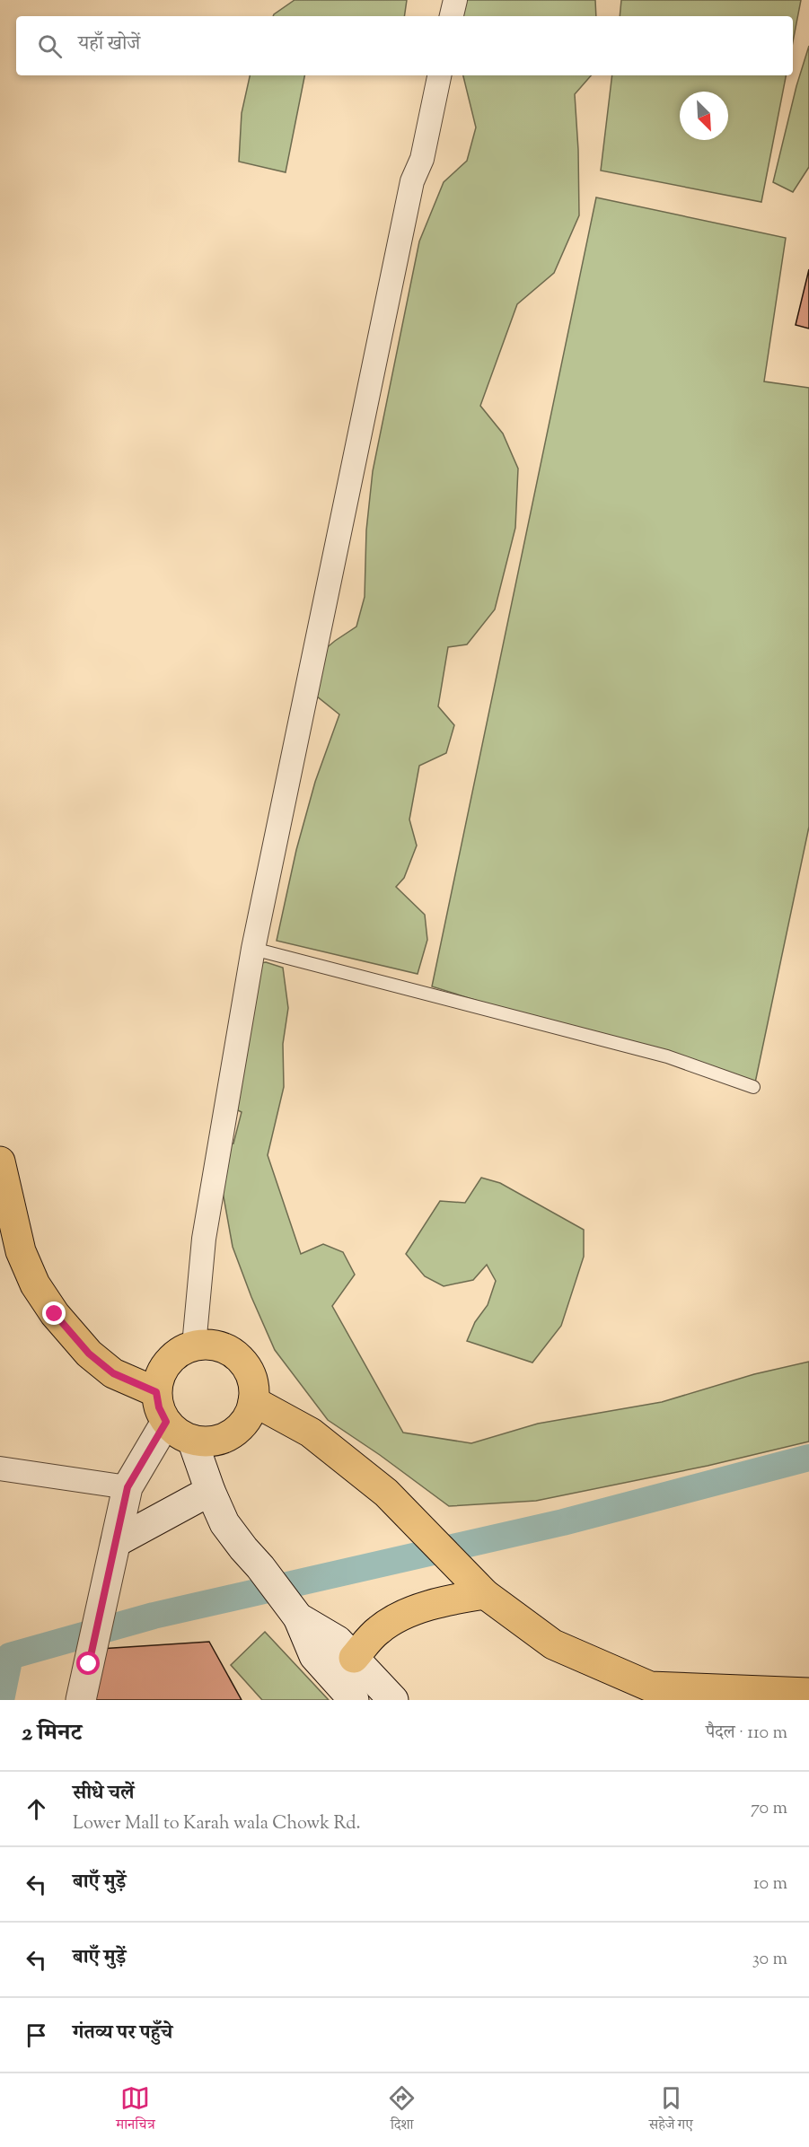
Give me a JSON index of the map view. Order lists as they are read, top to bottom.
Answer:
{
  "north": "bottom right",
  "page": {
    "search": "यहाँ खोजें",
    "heading": ["2 मिनट", "पैदल · 110 m"],
    "list": [
      ["सीधे चलें", "Lower Mall to Karah wala Chowk Rd.", "70 m"],
      ["बाएँ मुड़ें", "10 m"],
      ["बाएँ मुड़ें", "30 m"],
      "गंतव्य पर पहुँचे"
    ],
    "nav": ["मानचित्र", "दिशा", "सहेजे गए"]
  }
}
